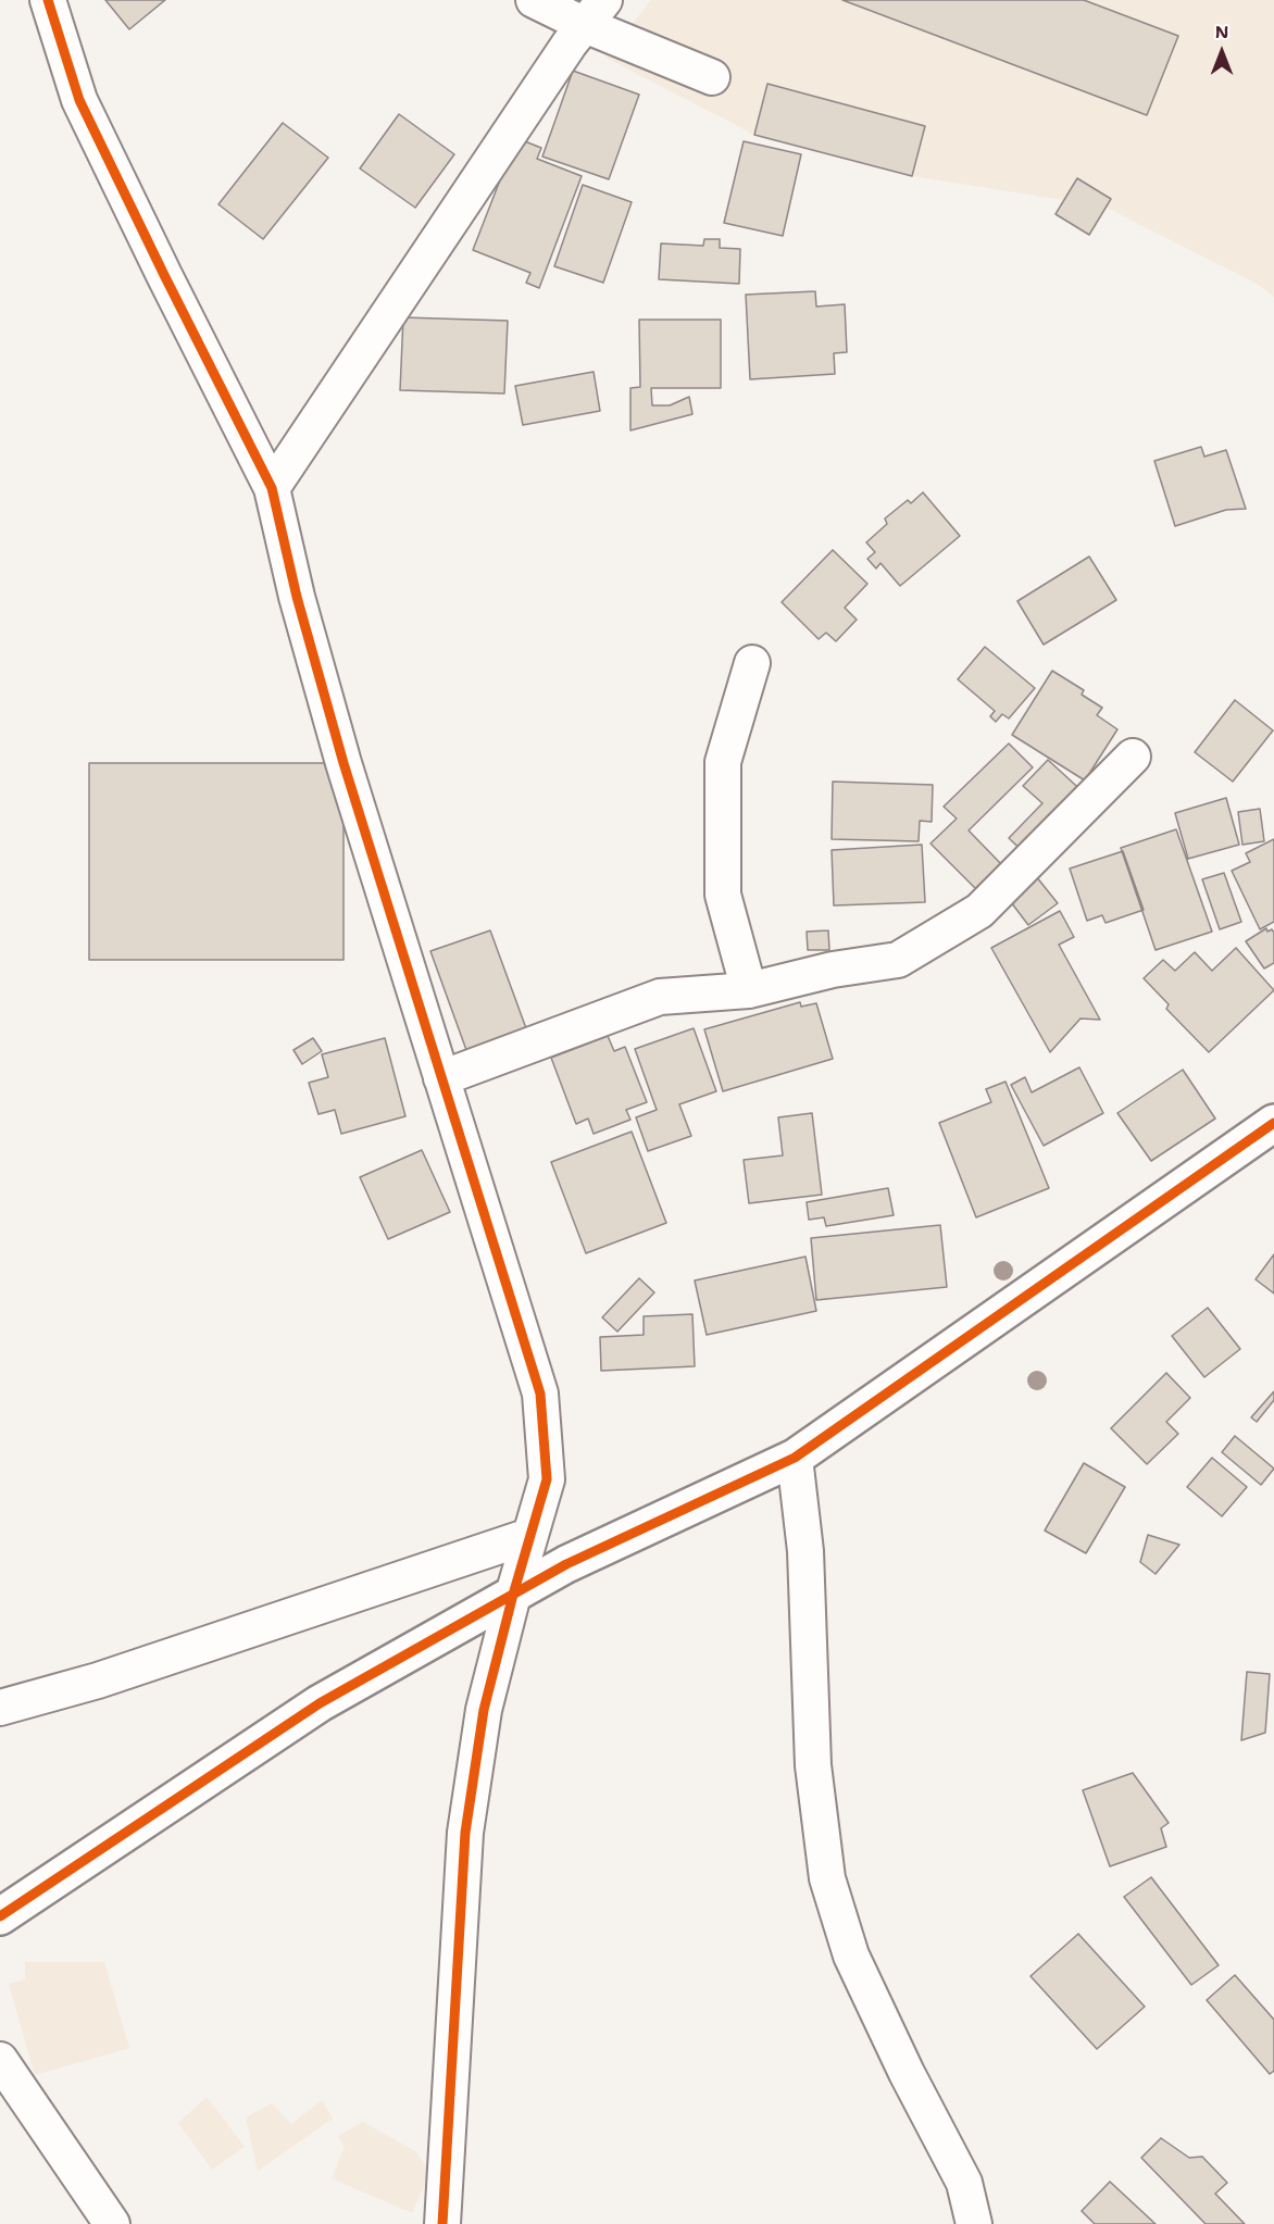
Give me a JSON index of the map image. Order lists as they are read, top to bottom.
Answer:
{
  "north": "top"
}
